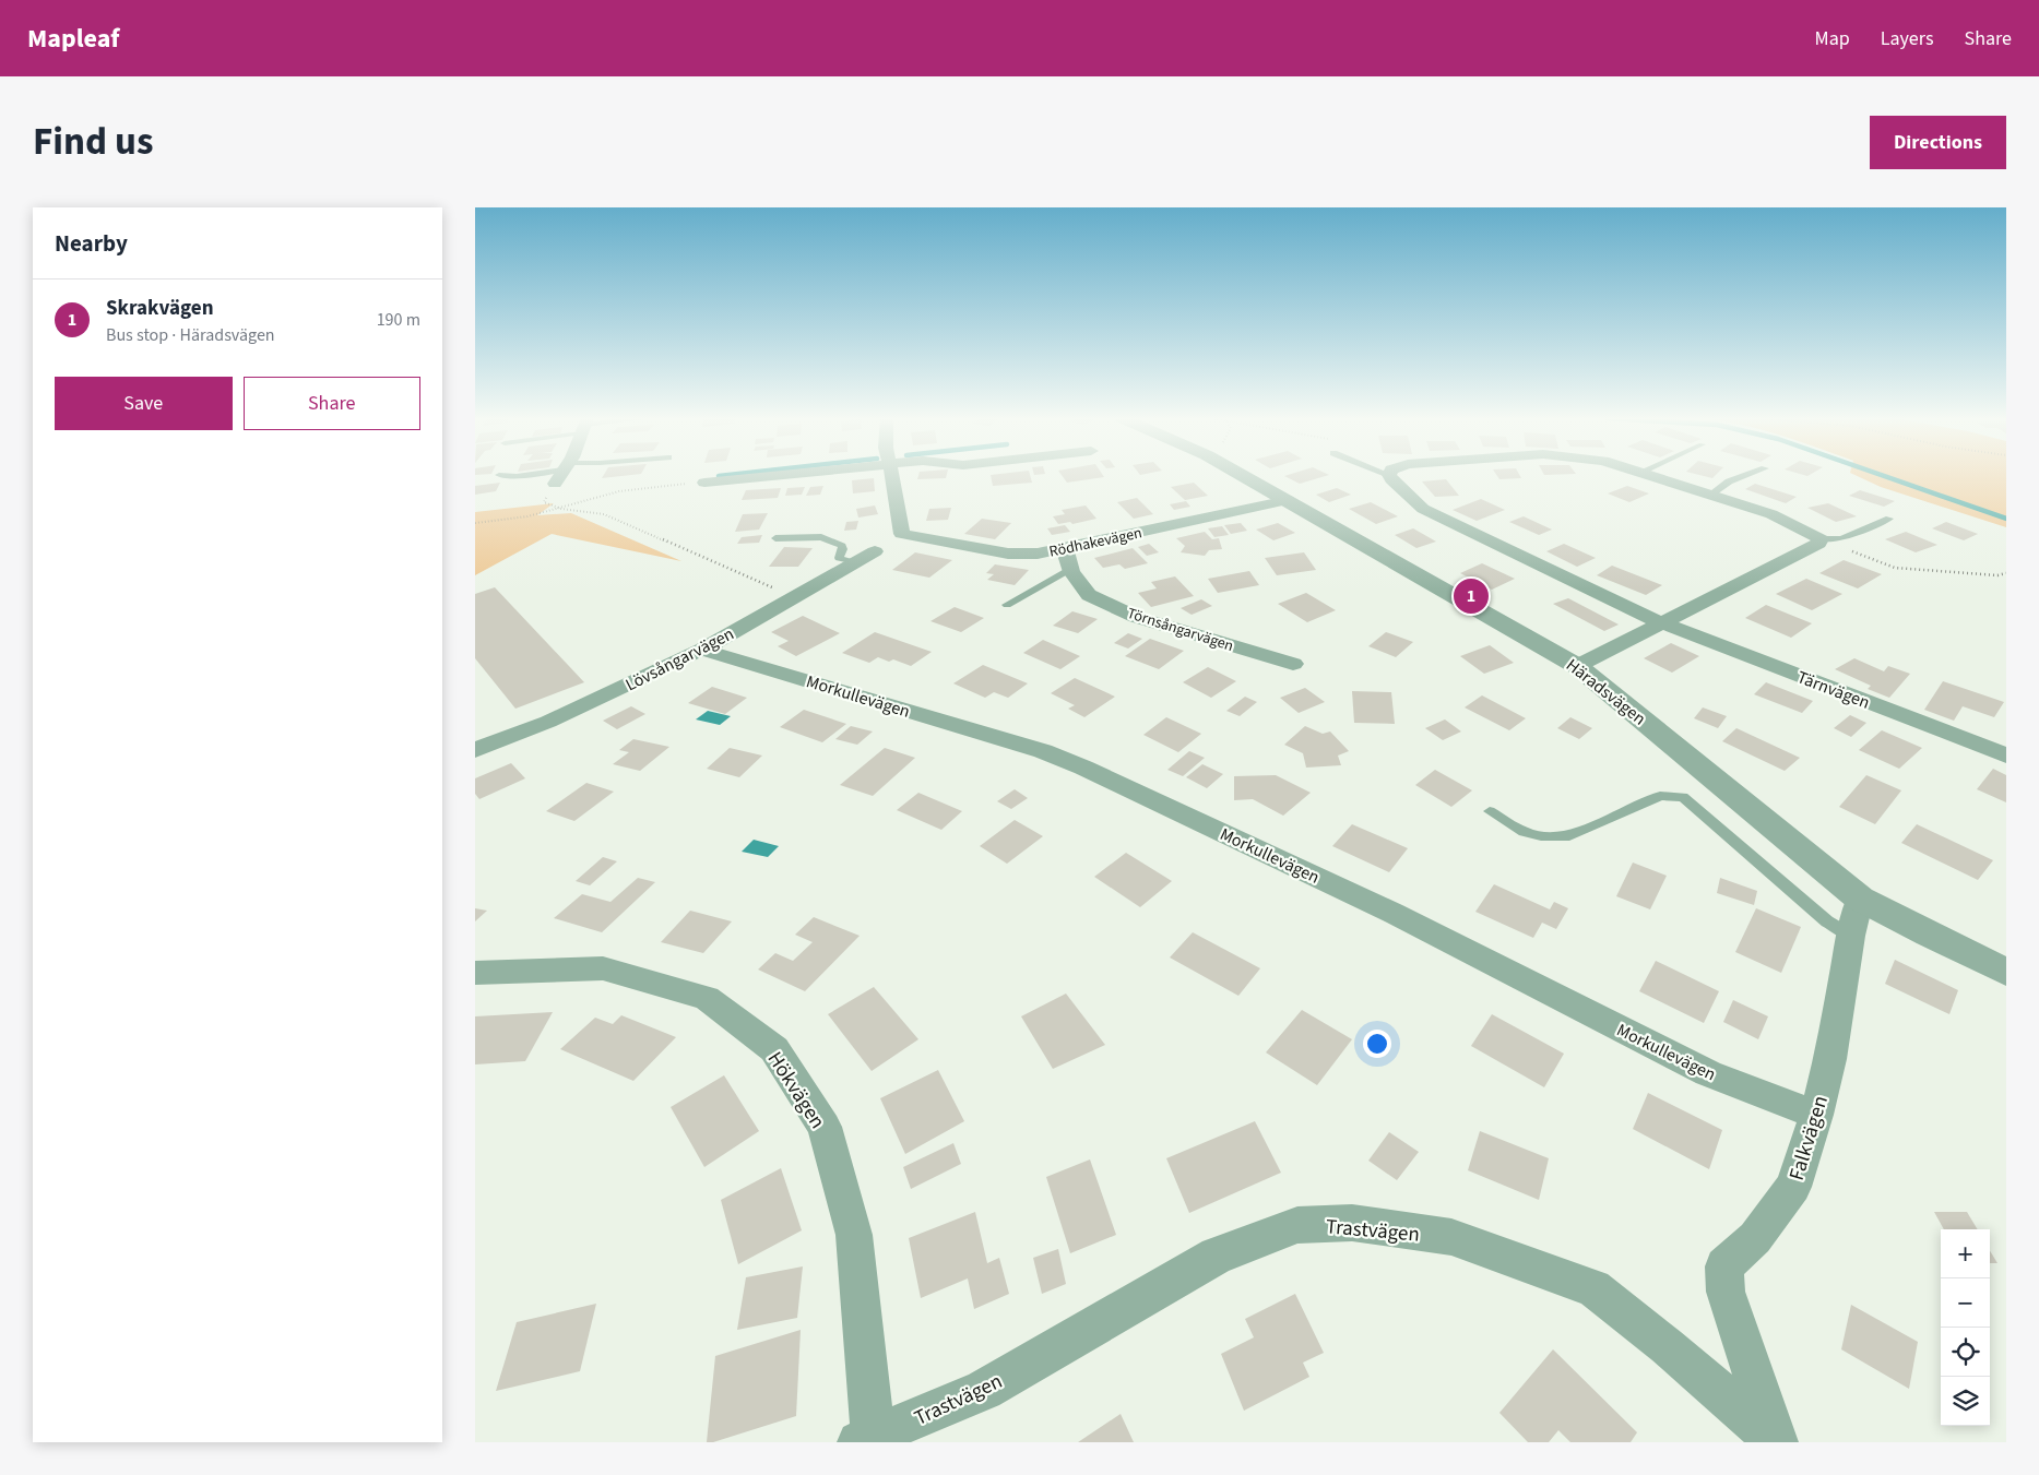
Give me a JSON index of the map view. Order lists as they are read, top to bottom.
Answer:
{
  "streets": {
    "street": [
      "Rödhakevägen",
      "Törnsångarvägen",
      "Lövsångarvägen",
      "Tärnvägen",
      "Häradsvägen",
      "Morkullevägen",
      "Hökvägen",
      "Falkvägen",
      "Trastvägen"
    ]
  },
  "crossings": [
    ["Rödhakevägen", "Törnsångarvägen"],
    ["Rödhakevägen", "Häradsvägen"],
    ["Lövsångarvägen", "Morkullevägen"],
    ["Häradsvägen", "Falkvägen"],
    ["Morkullevägen", "Falkvägen"],
    ["Hökvägen", "Trastvägen"],
    ["Falkvägen", "Trastvägen"]
  ],
  "page": {
    "header": "Mapleaf",
    "nav": ["Map", "Layers", "Share"],
    "title": "Find us",
    "buttons": [
      "Directions",
      ["Save", "Share"]
    ],
    "heading": "Nearby",
    "list": [
      {
        "mark": "1",
        "name": "Skrakvägen",
        "note": "Bus stop · Häradsvägen",
        "value": "190 m"
      }
    ],
    "pins": "1",
    "map_buttons": ["+", "−"]
  }
}
